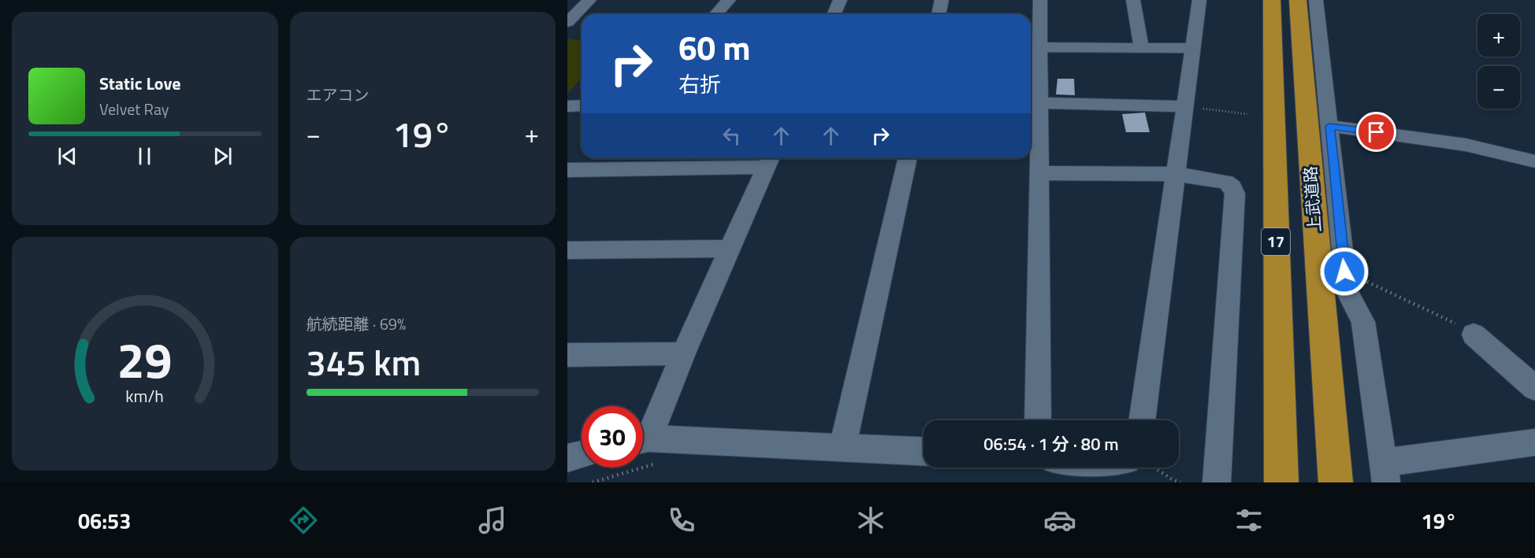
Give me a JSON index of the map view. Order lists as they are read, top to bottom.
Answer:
{
  "streets": {
    "highway": ["上武道路", "17"]
  },
  "page": {
    "tile": [
      "エアコン",
      ["航続距離 · 69%", "345 km"]
    ],
    "map_buttons": ["+", "−"],
    "turn": ["60 m", "右折"],
    "song": ["Static Love", "Velvet Ray"],
    "heat": ["−", "19°", "+"],
    "limit": "30",
    "trip": "06:54 · 1 分 · 80 m",
    "tabs": ["06:53", "19°"],
    "gauge": ["29", "km/h"]
  }
}
